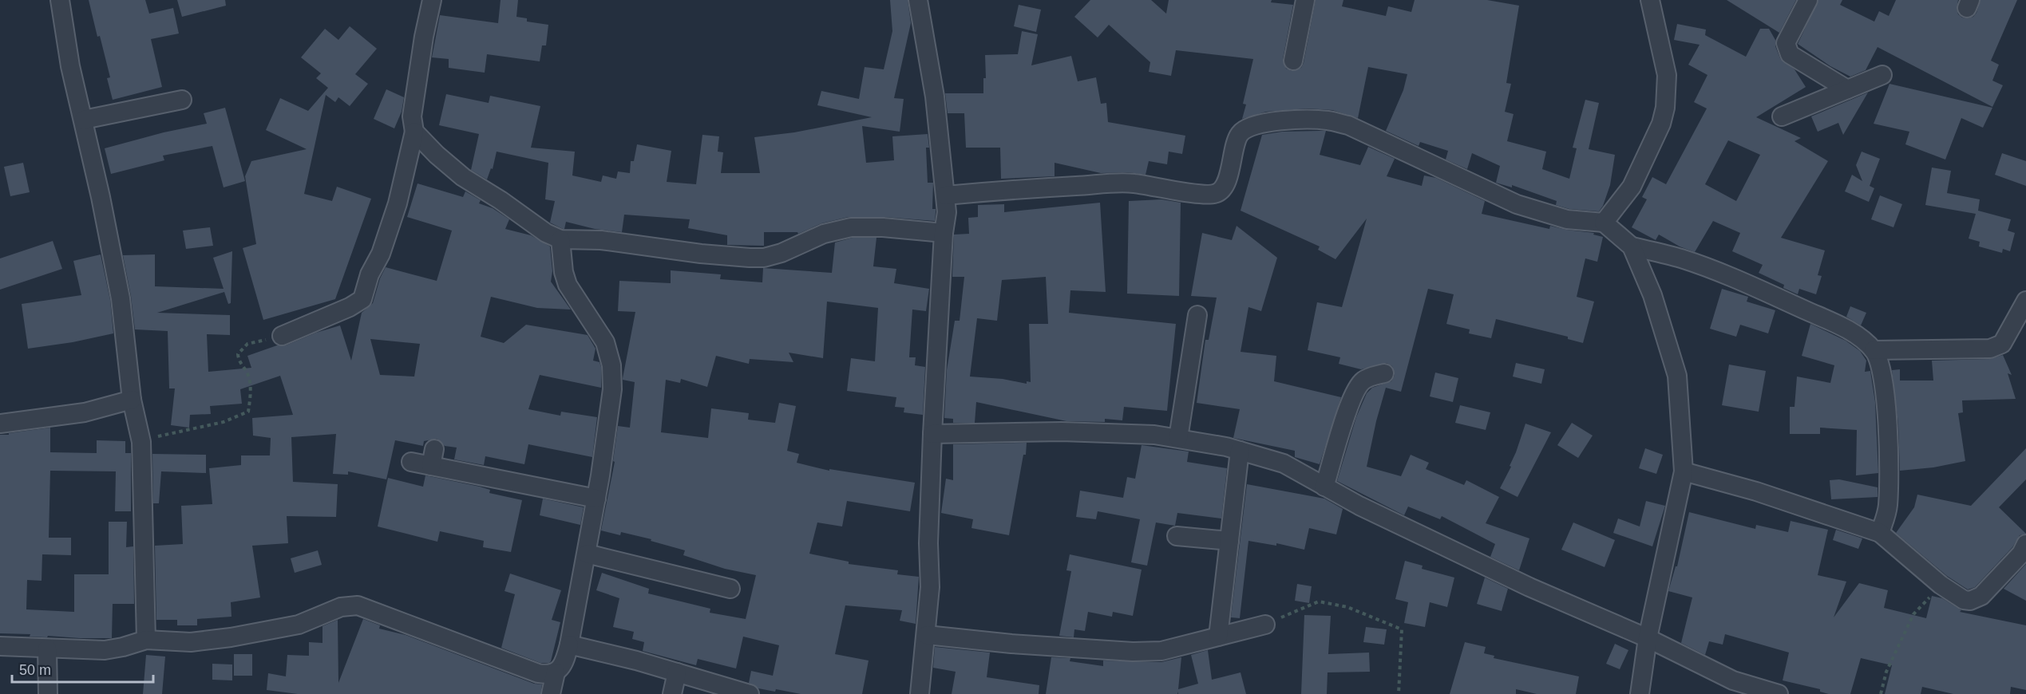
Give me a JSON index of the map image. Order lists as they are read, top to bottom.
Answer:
{
  "scale_bar": "50 m"
}
